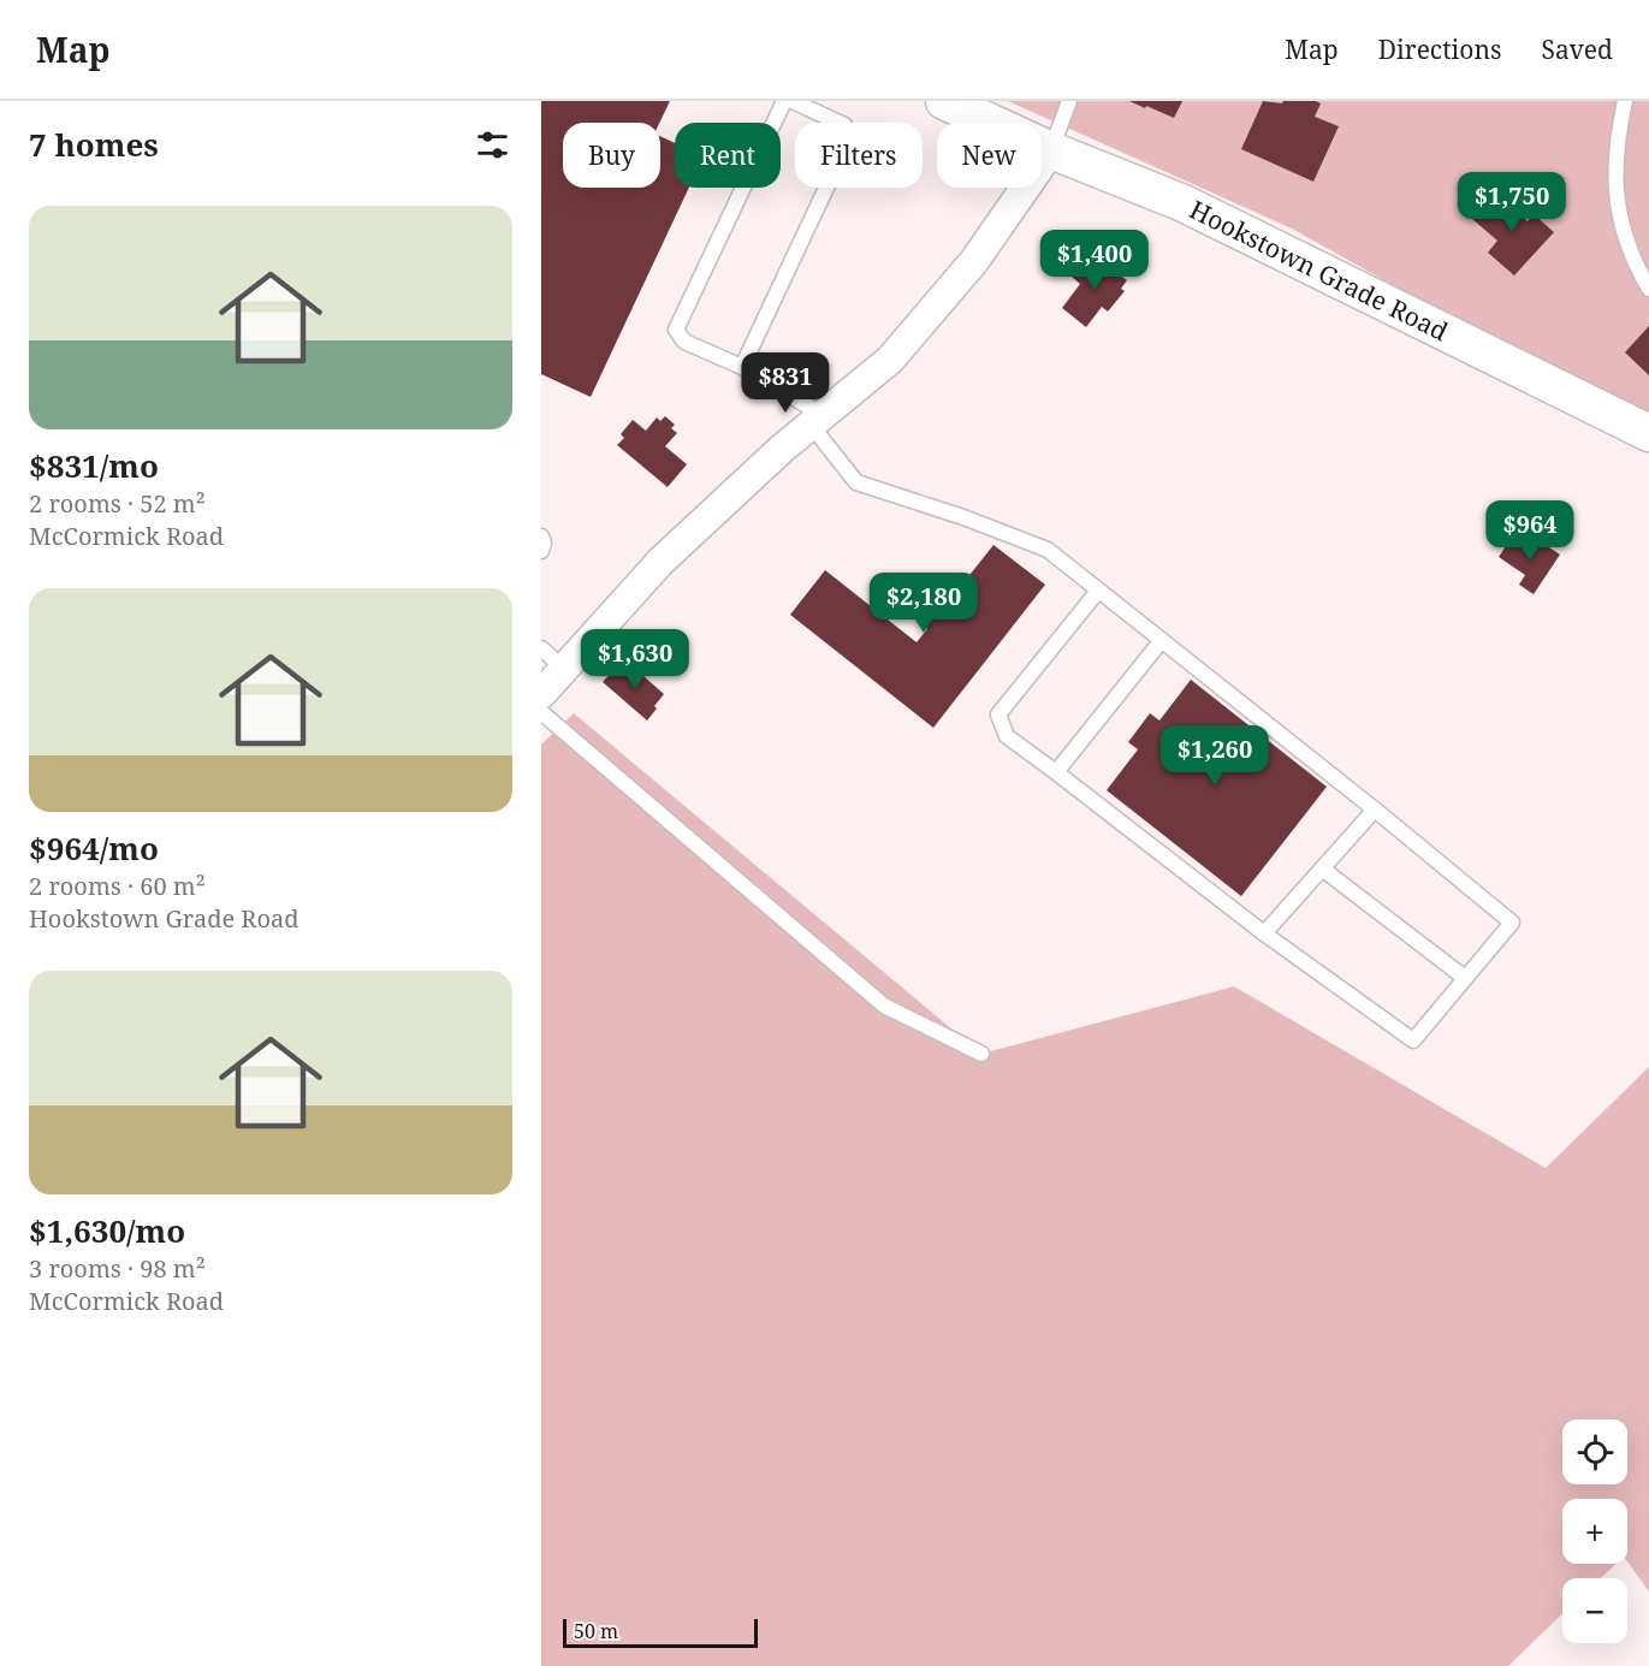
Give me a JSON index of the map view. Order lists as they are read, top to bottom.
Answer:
{
  "streets": {
    "street": ["Hookstown Grade Road"]
  },
  "scale_bar": "50 m",
  "page": {
    "header": "Map",
    "nav": ["Map", "Directions", "Saved"],
    "heading": "7 homes",
    "chip": [
      "Buy",
      "Rent",
      "Filters",
      "New"
    ],
    "price": [
      "$1,750",
      "$1,400",
      "$831",
      "$964",
      "$2,180",
      "$1,630",
      "$1,260"
    ],
    "list": [
      {
        "name": "$831/mo",
        "note": "2 rooms · 52 m² · McCormick Road"
      },
      {
        "name": "$964/mo",
        "note": "2 rooms · 60 m² · Hookstown Grade Road"
      },
      {
        "name": "$1,630/mo",
        "note": "3 rooms · 98 m² · McCormick Road"
      }
    ],
    "map_buttons": ["+", "−"],
    "scale": "50 m"
  }
}
